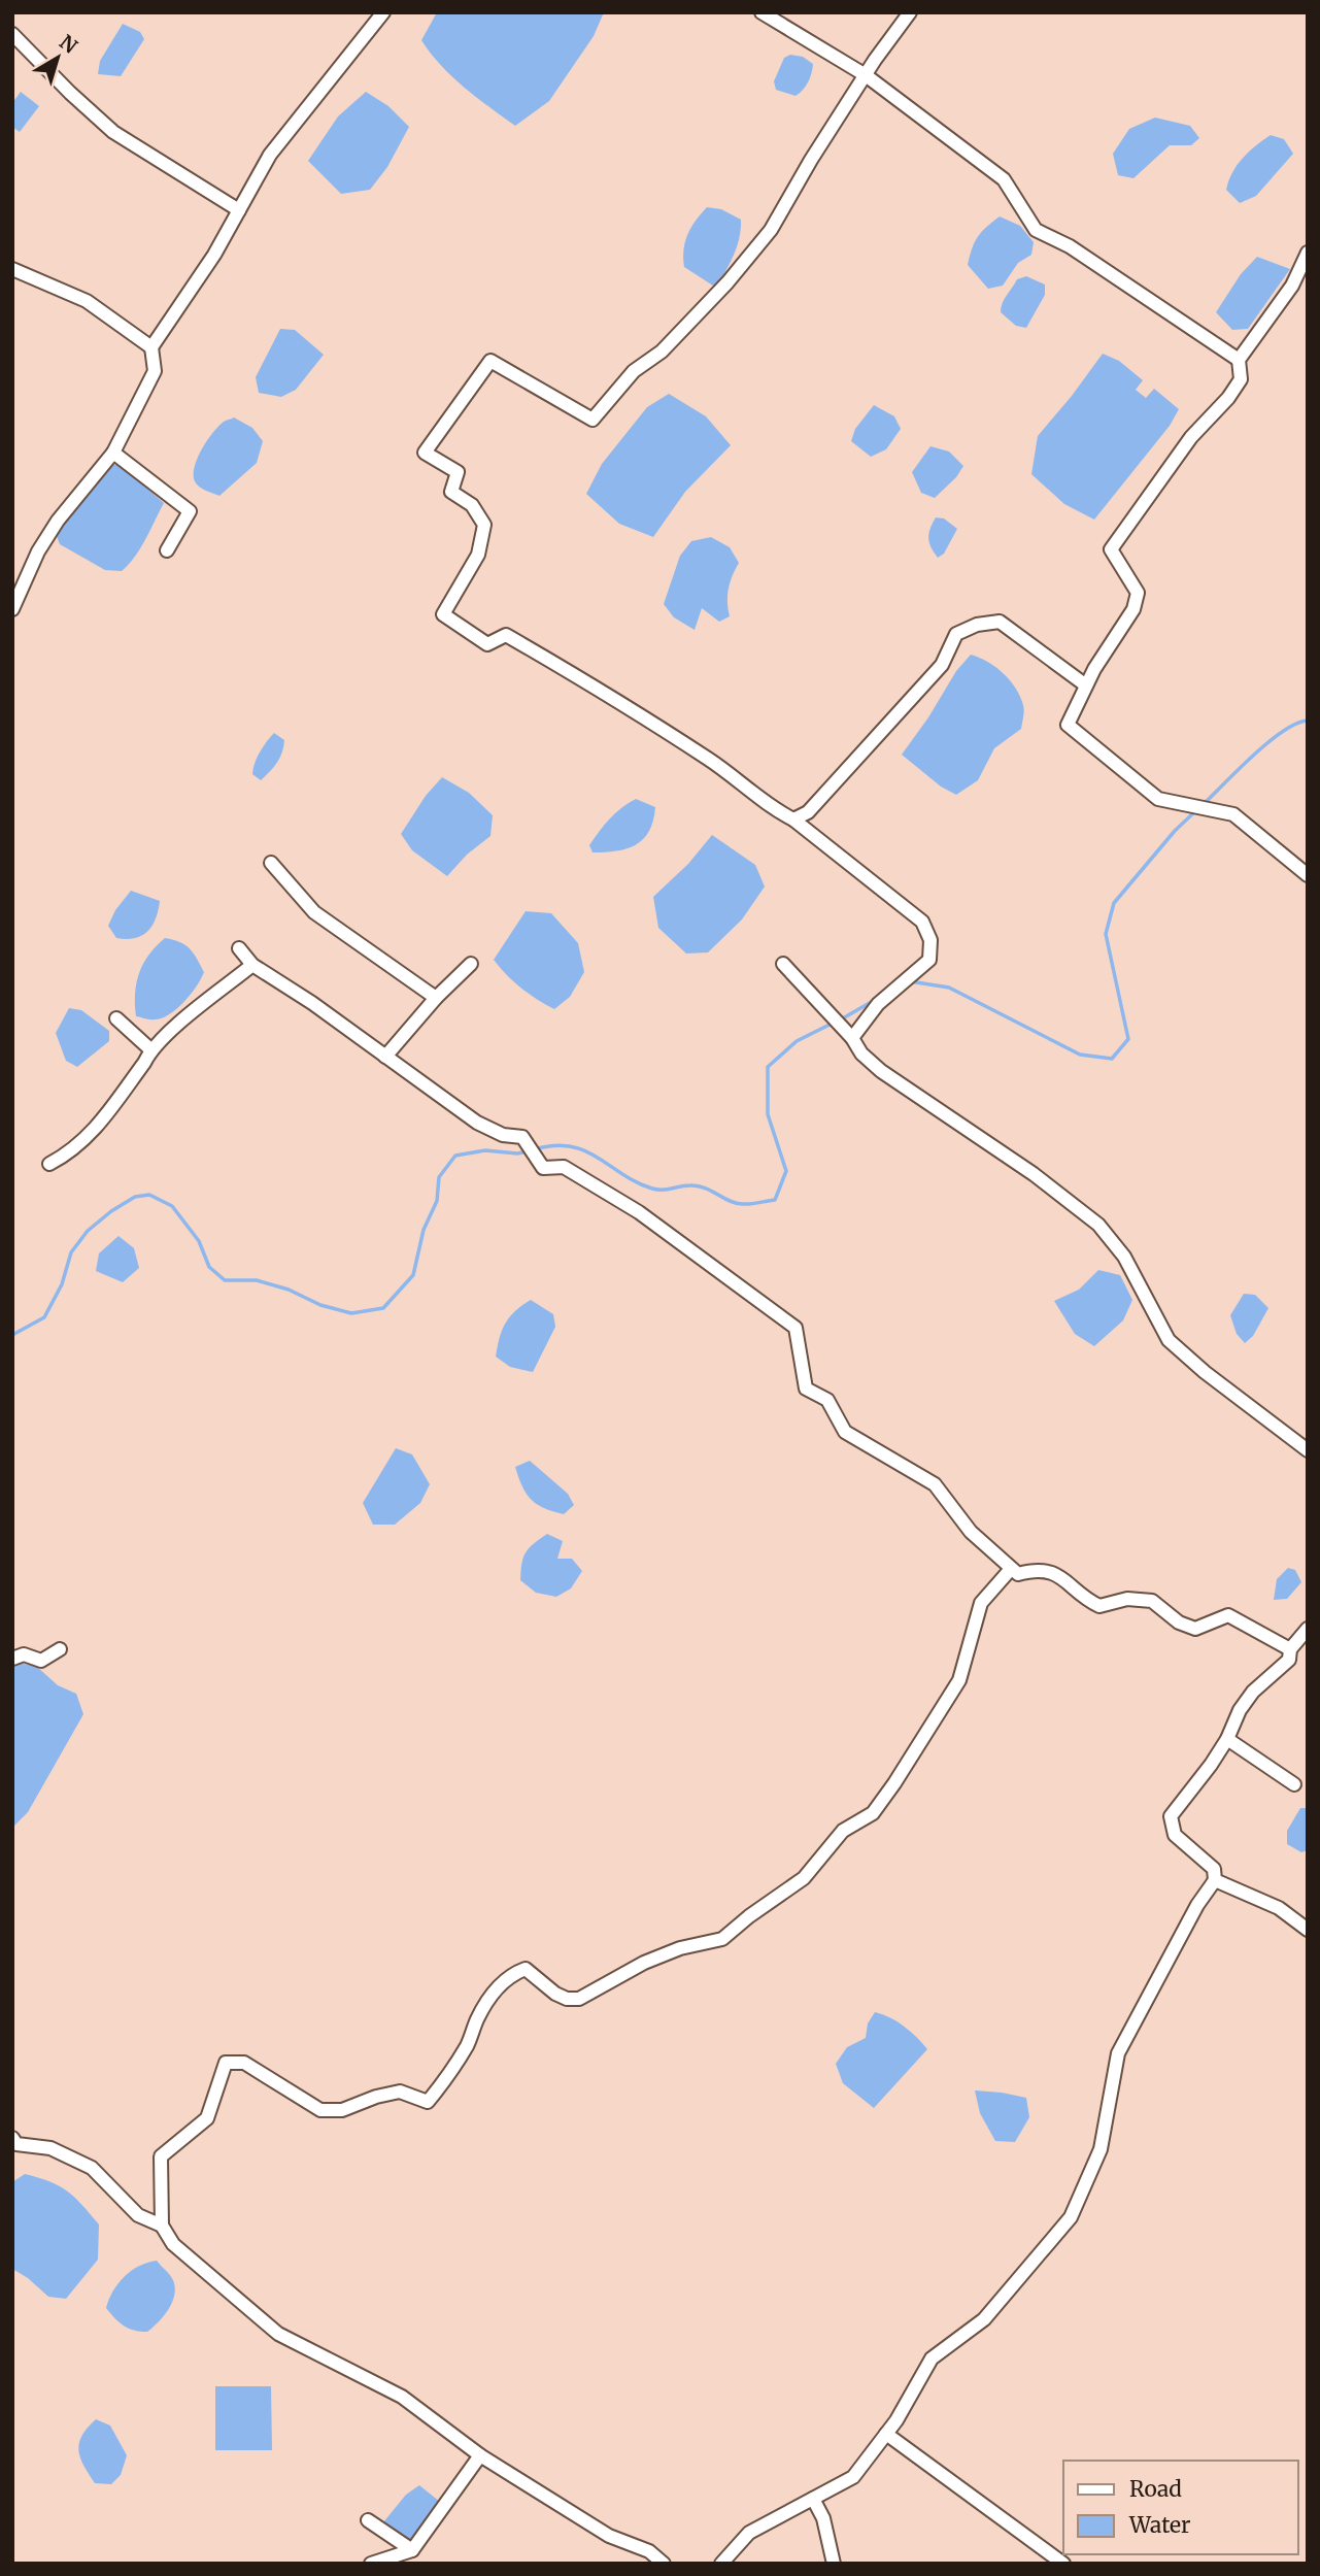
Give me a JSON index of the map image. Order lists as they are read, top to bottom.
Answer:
{
  "legend": ["Road", "Water"],
  "north": "top right"
}
